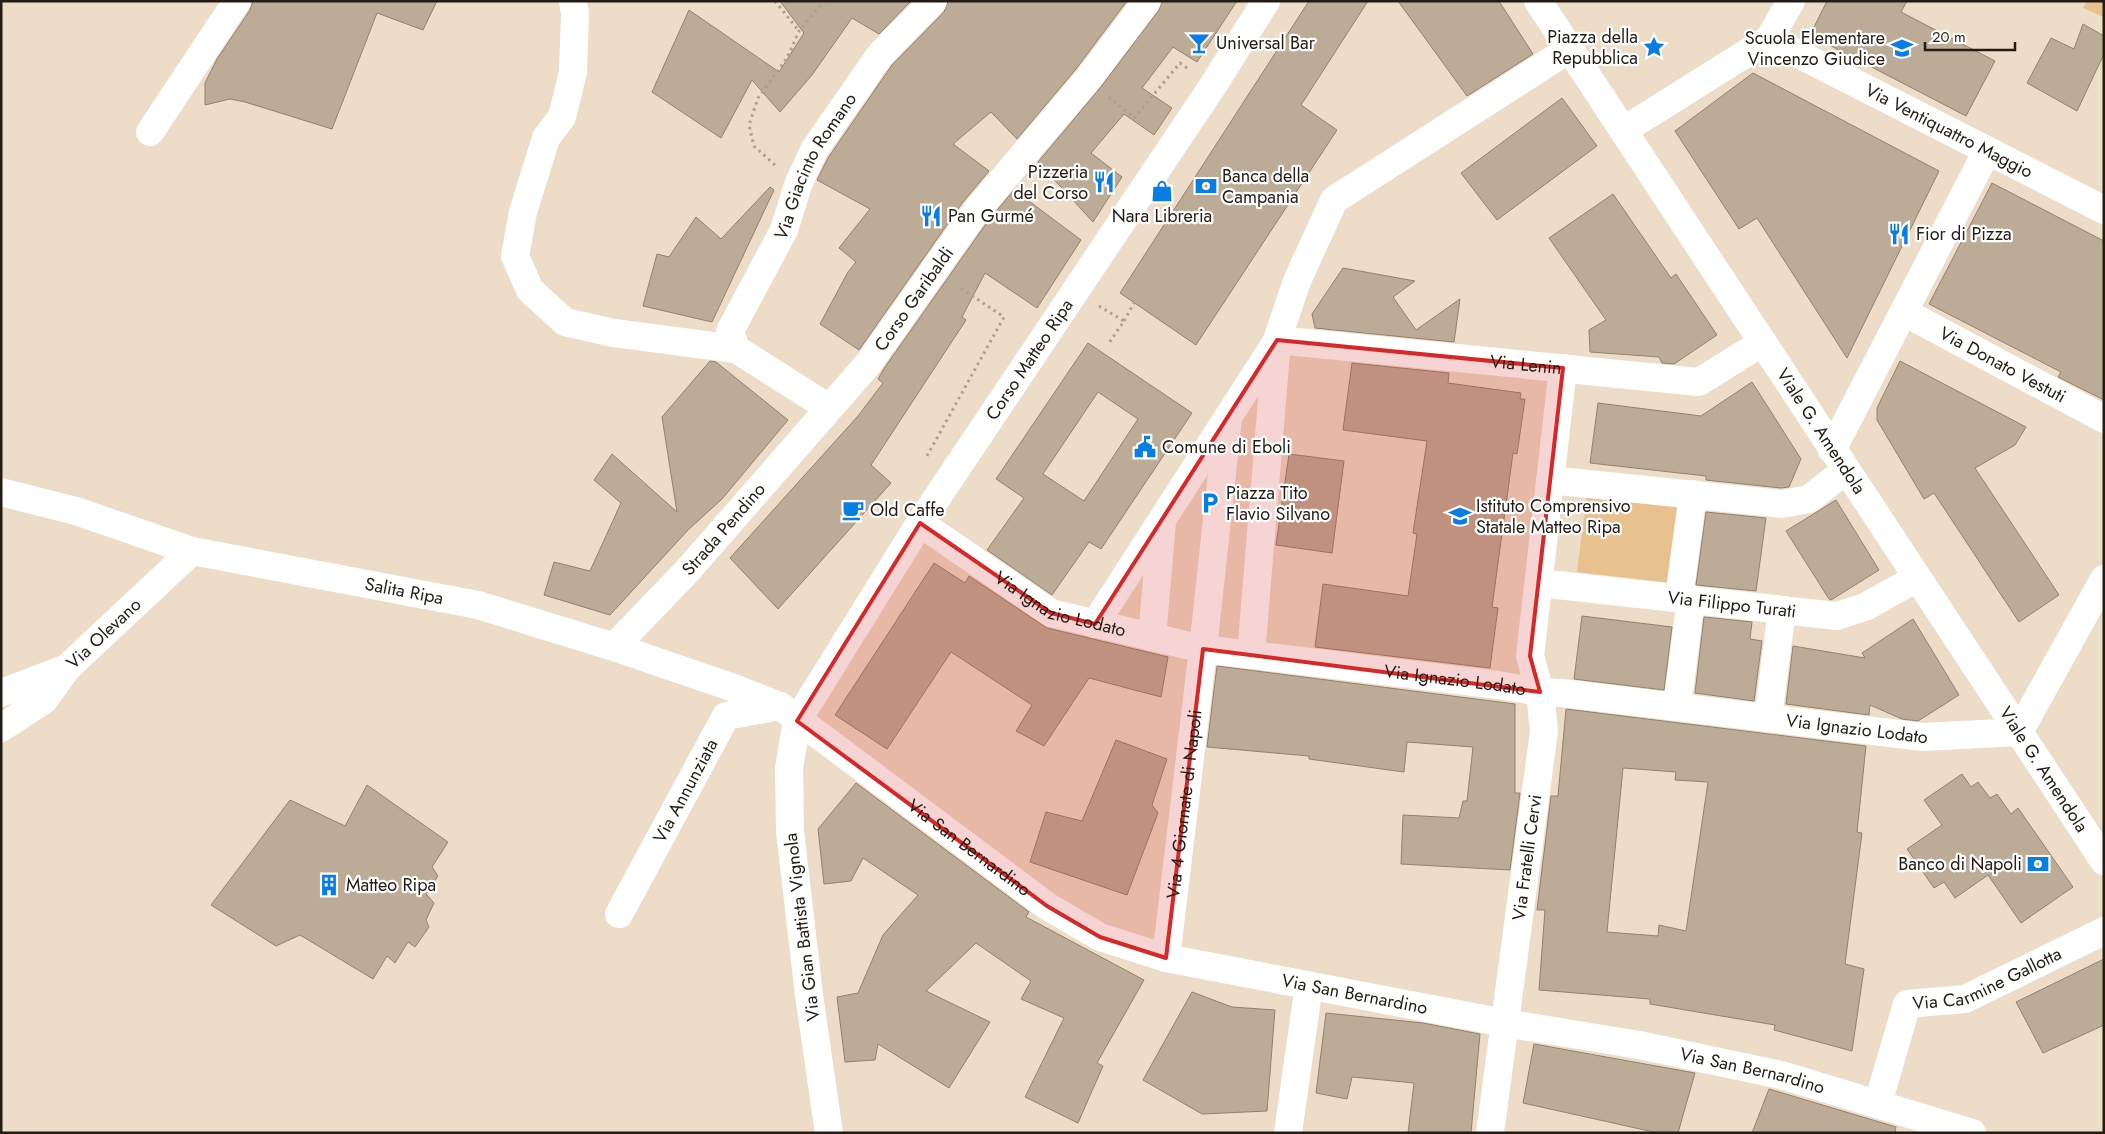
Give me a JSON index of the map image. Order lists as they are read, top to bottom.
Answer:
{
  "streets": {
    "street": [
      "Via Ventiquattro Maggio",
      "Via Giacinto Romano",
      "Corso Garibaldi",
      "Corso Matteo Ripa",
      "Via Lenin",
      "Via Donato Vestuti",
      "Viale G. Amendola",
      "Strada Pendino",
      "Salita Ripa",
      "Via Ignazio Lodato",
      "Via Filippo Turati",
      "Via Olevano",
      "Via Annunziata",
      "Via 4 Giornate di Napoli",
      "Via San Bernardino",
      "Via Fratelli Cervi",
      "Via Gian Battista Vignola",
      "Via Carmine Gallotta"
    ]
  },
  "crossings": [
    ["Corso Garibaldi", "Strada Pendino"],
    ["Corso Matteo Ripa", "Salita Ripa"],
    ["Corso Matteo Ripa", "Via Ignazio Lodato"],
    ["Corso Matteo Ripa", "Via Annunziata"],
    ["Corso Matteo Ripa", "Via San Bernardino"],
    ["Corso Matteo Ripa", "Via Gian Battista Vignola"],
    ["Via Lenin", "Viale G. Amendola"],
    ["Via Lenin", "Via Fratelli Cervi"],
    ["Viale G. Amendola", "Via Ignazio Lodato"],
    ["Viale G. Amendola", "Via Filippo Turati"],
    ["Strada Pendino", "Salita Ripa"],
    ["Salita Ripa", "Via Olevano"],
    ["Salita Ripa", "Via Annunziata"],
    ["Salita Ripa", "Via San Bernardino"],
    ["Salita Ripa", "Via Gian Battista Vignola"],
    ["Via Ignazio Lodato", "Via 4 Giornate di Napoli"],
    ["Via Ignazio Lodato", "Via Fratelli Cervi"],
    ["Via Filippo Turati", "Via Fratelli Cervi"],
    ["Via Annunziata", "Via San Bernardino"],
    ["Via Annunziata", "Via Gian Battista Vignola"],
    ["Via 4 Giornate di Napoli", "Via San Bernardino"],
    ["Via San Bernardino", "Via Fratelli Cervi"],
    ["Via San Bernardino", "Via Gian Battista Vignola"],
    ["Via San Bernardino", "Via Carmine Gallotta"]
  ],
  "places": {
    "bar": ["Universal Bar"],
    "place": ["Piazza della Repubblica"],
    "school or university": ["Scuola Elementare Vincenzo Giudice", "Istituto Comprensivo Statale Matteo Ripa"],
    "restaurant": ["Pizzeria del Corso", "Pan Gurmé", "Fior di Pizza"],
    "bank": ["Banca della Campania", "Banco di Napoli"],
    "shop": ["Nara Libreria"],
    "public building": ["Comune di Eboli"],
    "parking": ["Piazza Tito Flavio Silvano"],
    "cafe": ["Old Caffe"],
    "building": ["Matteo Ripa"]
  },
  "scale_bar": "20 m"
}
